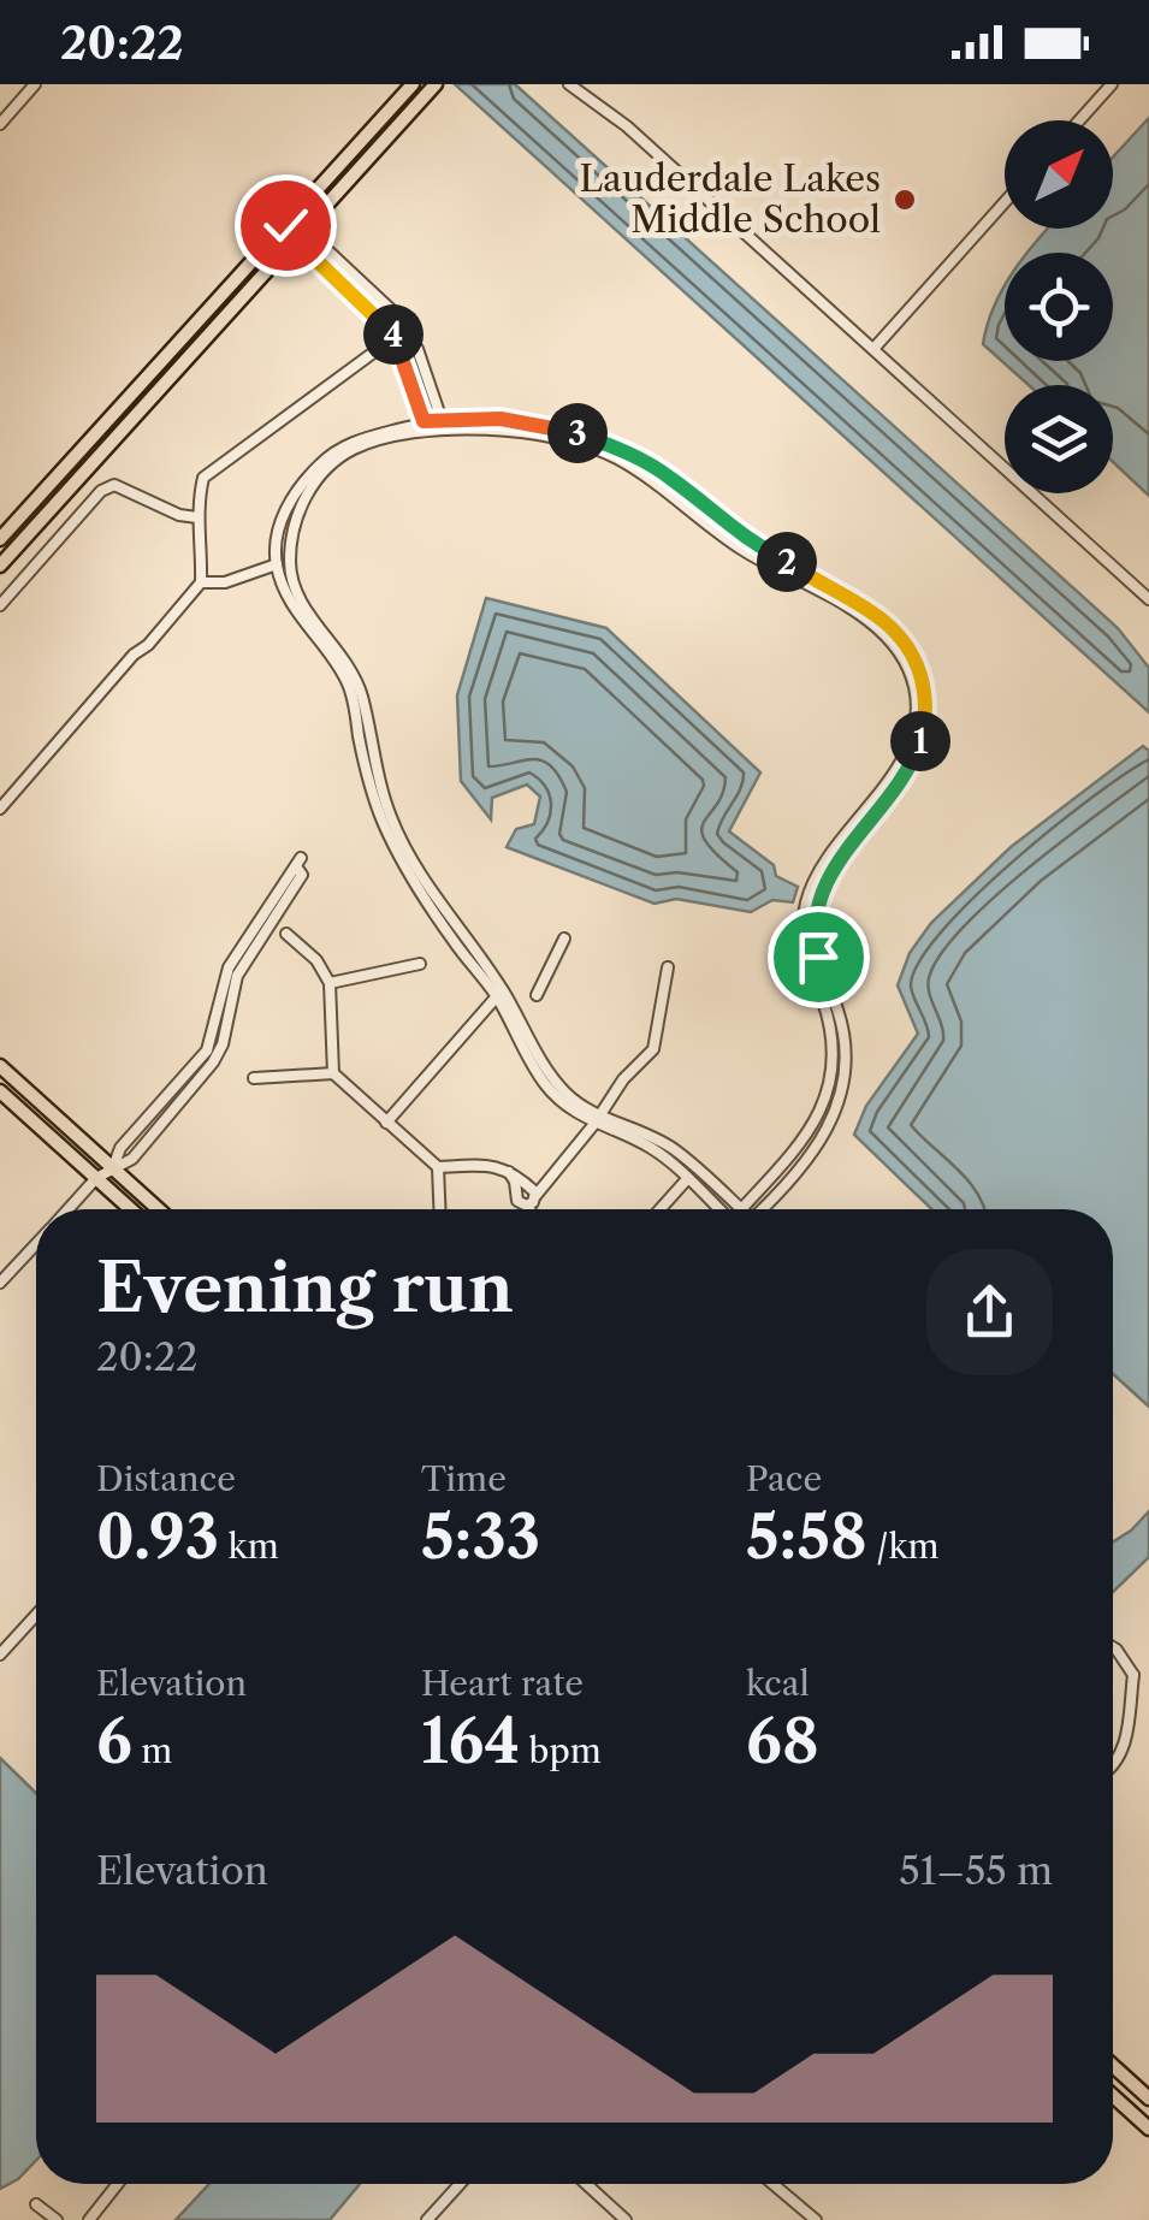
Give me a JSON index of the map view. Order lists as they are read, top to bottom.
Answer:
{
  "places": ["Lauderdale Lakes Middle School"],
  "north": "top right",
  "page": {
    "status": "20:22",
    "pins": [
      "4",
      "3",
      "2",
      "1"
    ],
    "heading": ["Evening run", "20:22"],
    "stats": [
      ["Distance", "0.93 km"],
      ["Time", "5:33"],
      ["Pace", "5:58 /km"],
      ["Elevation", "6 m"],
      ["Heart rate", "164 bpm"],
      ["kcal", "68"]
    ],
    "chart": ["Elevation", "51–55 m"]
  }
}
